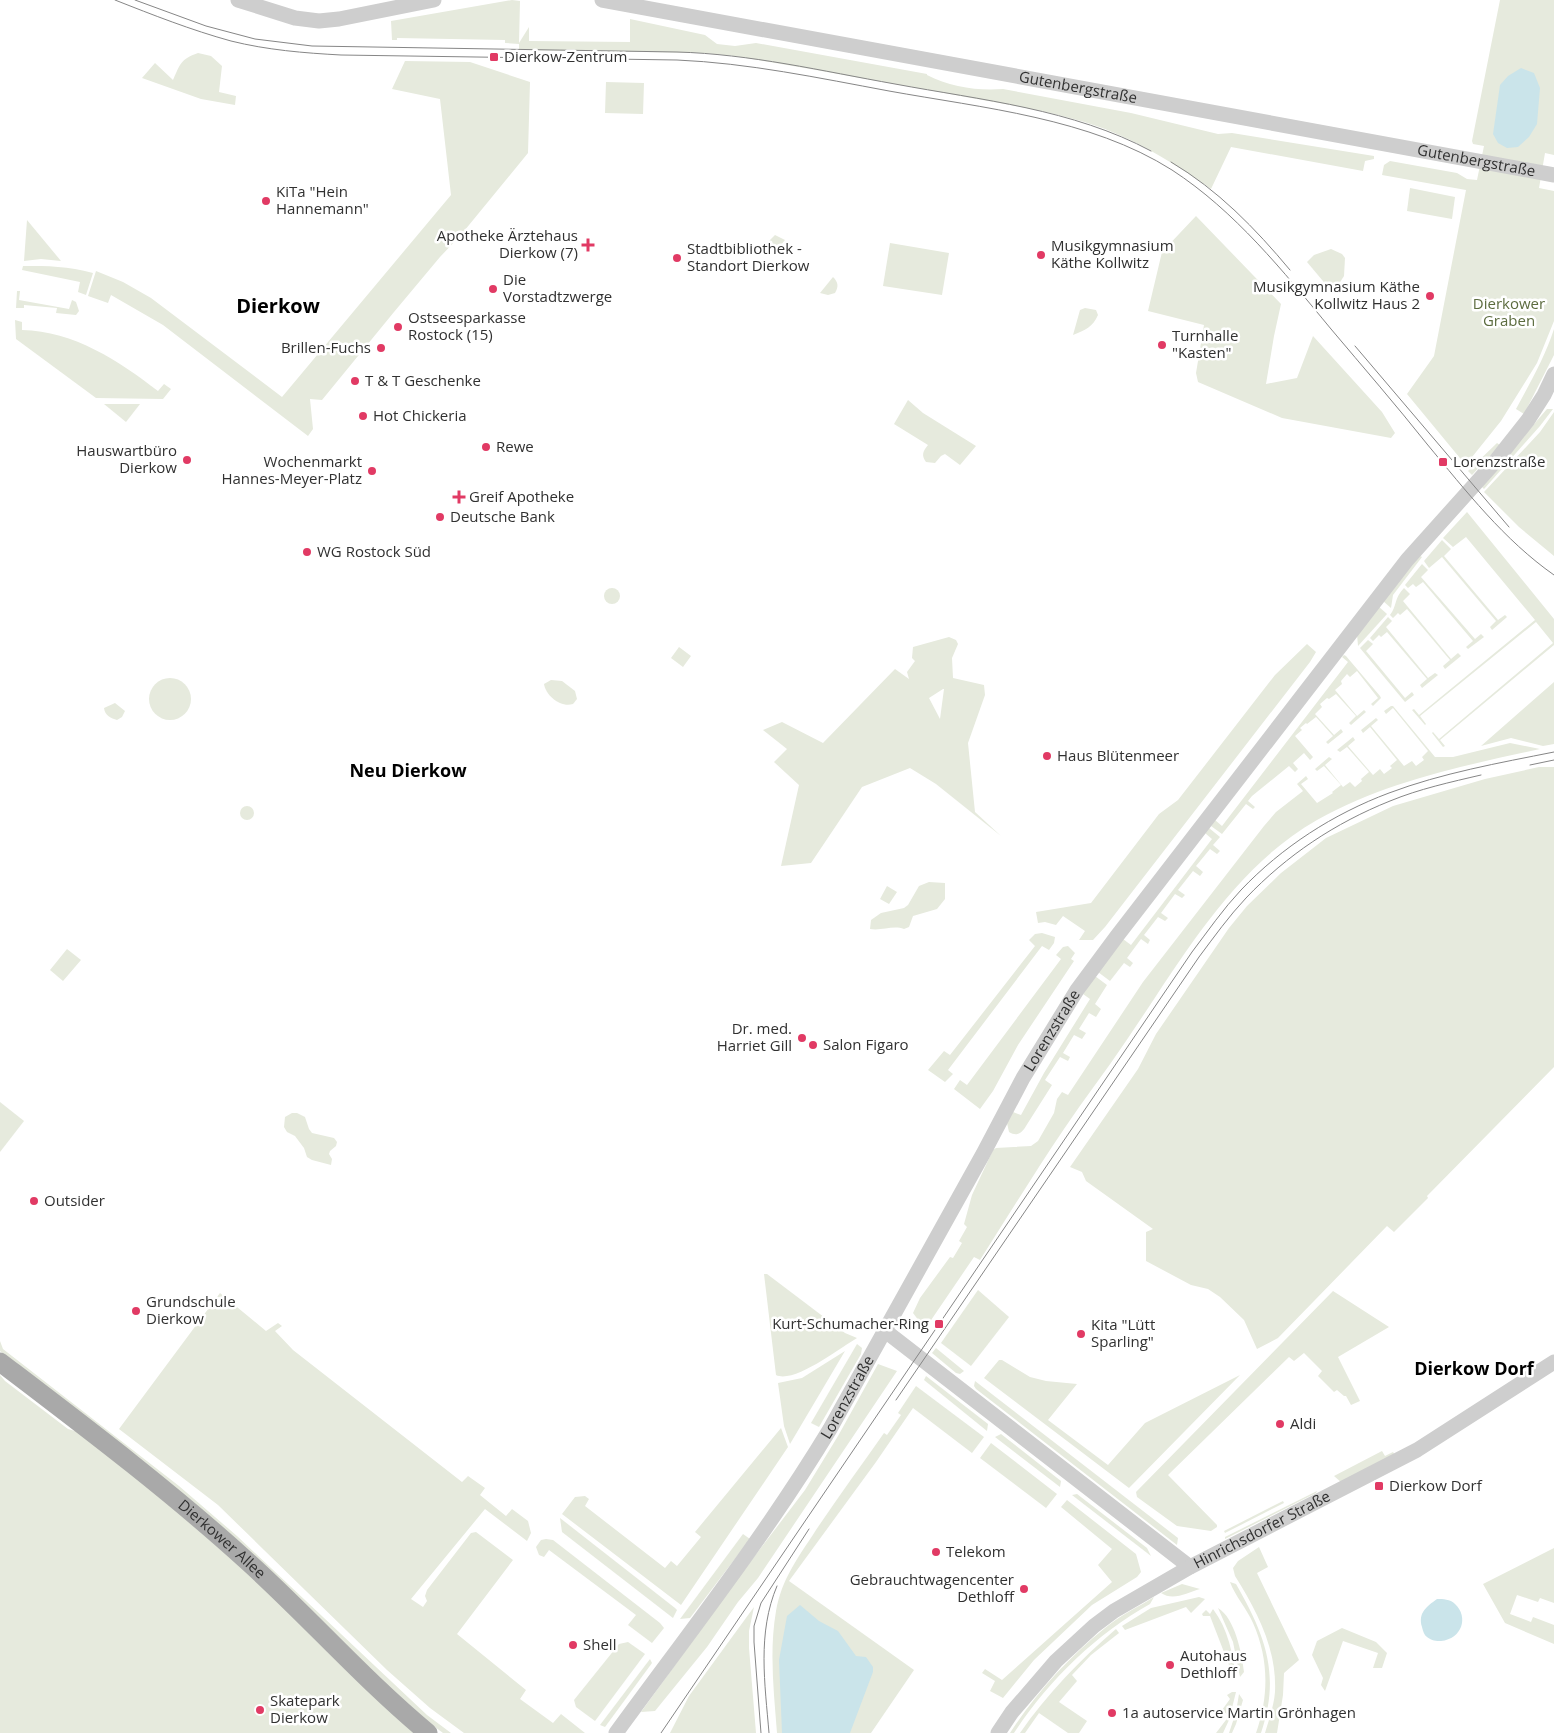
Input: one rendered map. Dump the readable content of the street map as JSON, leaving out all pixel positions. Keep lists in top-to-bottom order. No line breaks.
{"streets":{"main road":["Dierkower Allee"],"street":["Gutenbergstraße","Lorenzstraße","Hinrichsdorfer Straße"]},"districts":["Dierkow","Neu Dierkow","Dierkow Dorf"],"parks":["Dierkower Graben"],"places":{"transit":["Dierkow-Zentrum","Lorenzstraße","Kurt-Schumacher-Ring","Dierkow Dorf"],"other":["KiTa \"Hein Hannemann\"","Musikgymnasium Käthe Kollwitz","Stadtbibliothek - Standort Dierkow","Die Vorstadtzwerge","Musikgymnasium Käthe Kollwitz Haus 2","Ostseesparkasse Rostock (15)","Turnhalle \"Kasten\"","Brillen-Fuchs","T & T Geschenke","Hot Chickeria","Rewe","Hauswartbüro Dierkow","Wochenmarkt Hannes-Meyer-Platz","Deutsche Bank","WG Rostock Süd","Haus Blütenmeer","Dr. med. Harriet Gill","Salon Figaro","Outsider","Grundschule Dierkow","Kita \"Lütt Sparling\"","Aldi","Telekom","Gebrauchtwagencenter Dethloff","Shell","Autohaus Dethloff","Skatepark Dierkow","1a autoservice Martin Grönhagen"],"health":["Apotheke Ärztehaus Dierkow (7)","Greif Apotheke"]}}
